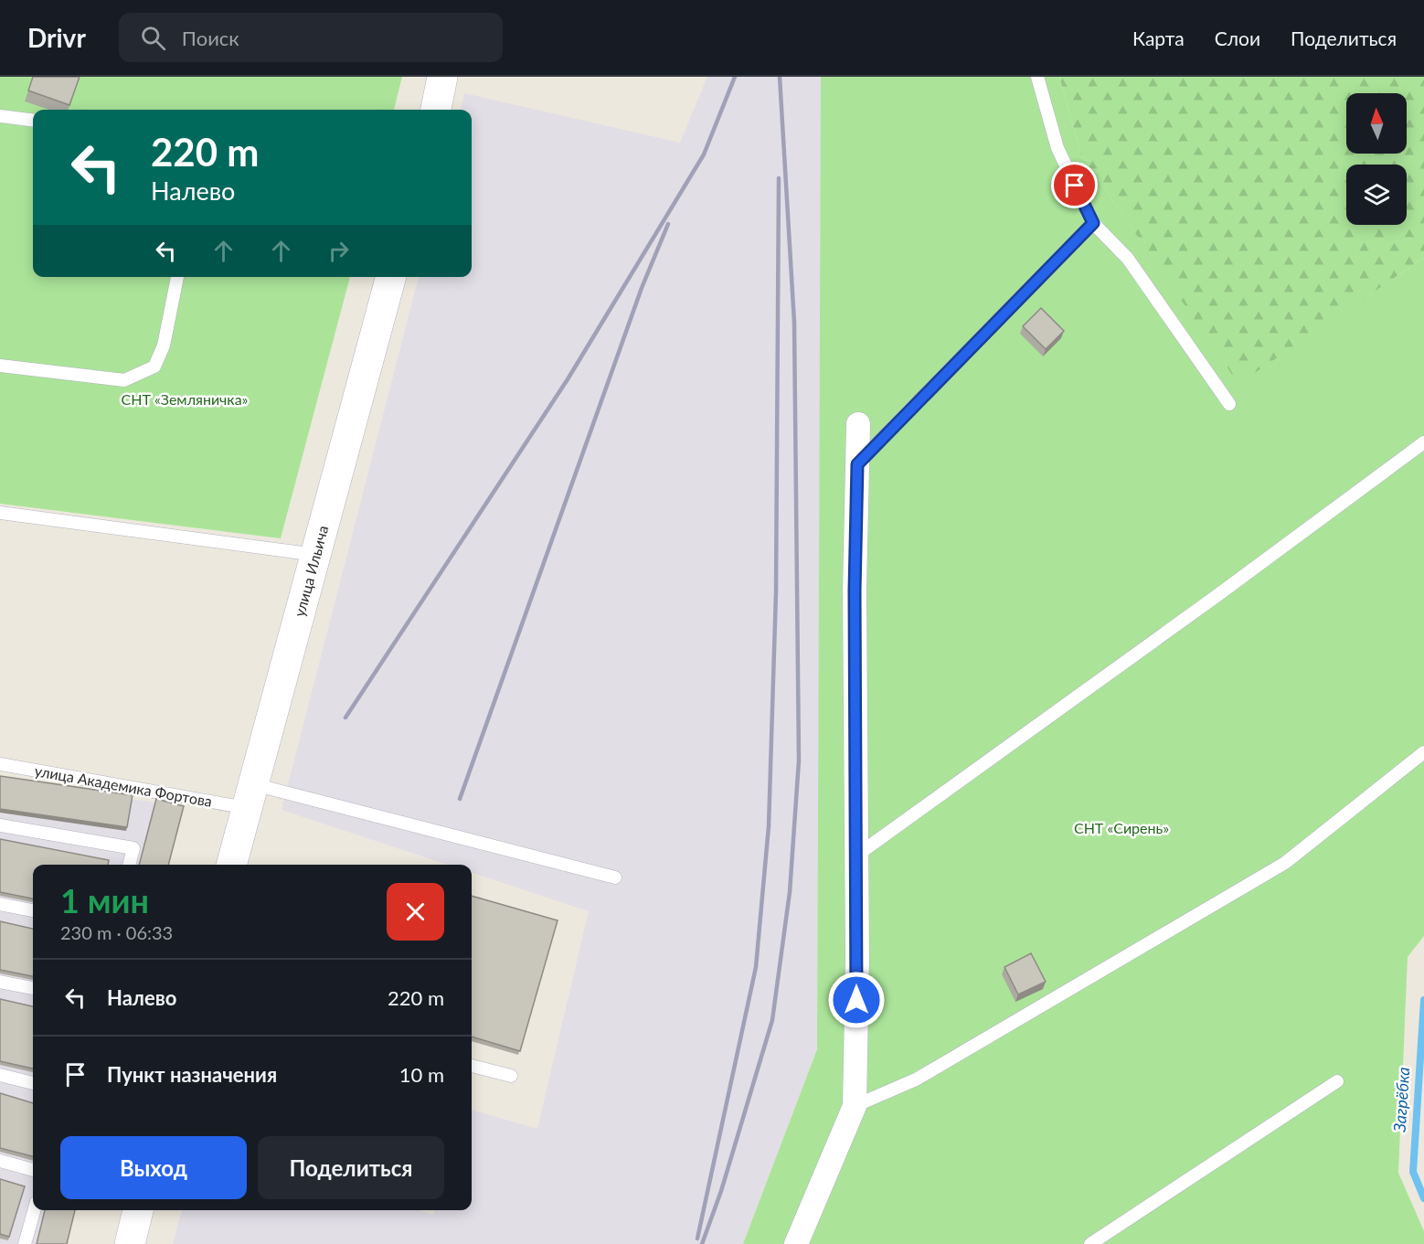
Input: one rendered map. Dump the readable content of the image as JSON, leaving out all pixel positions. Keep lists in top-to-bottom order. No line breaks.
{"streets":{"main road":["улица Ильича"],"lane":["улица Академика Фортова"]},"crossings":[["улица Ильича","улица Академика Фортова"]],"water":["Загрёбка"],"parks":["СНТ «Земляничка»","СНТ «Сирень»"],"north":"top","page":{"header":"Drivr","search":"Поиск","nav":["Карта","Слои","Поделиться"],"turn":["220 m","Налево"],"heading":["1 мин","230 m · 06:33"],"list":[{"name":"Налево","value":"220 m"},{"name":"Пункт назначения","value":"10 m"}],"buttons":["Выход","Поделиться"]}}
